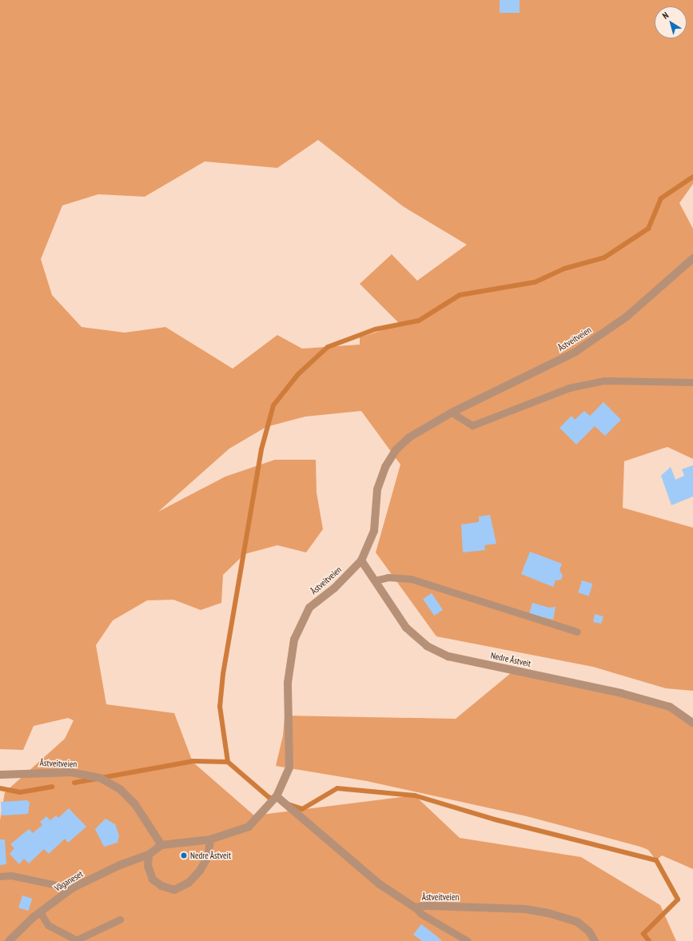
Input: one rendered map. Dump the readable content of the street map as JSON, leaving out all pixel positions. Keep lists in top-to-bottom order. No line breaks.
{"streets":{"street":["Åstveitveien","Nedre Åstveit","Våganeset"]},"crossings":[["Åstveitveien","Nedre Åstveit"]],"places":["Nedre Åstveit"],"north":"top left"}
